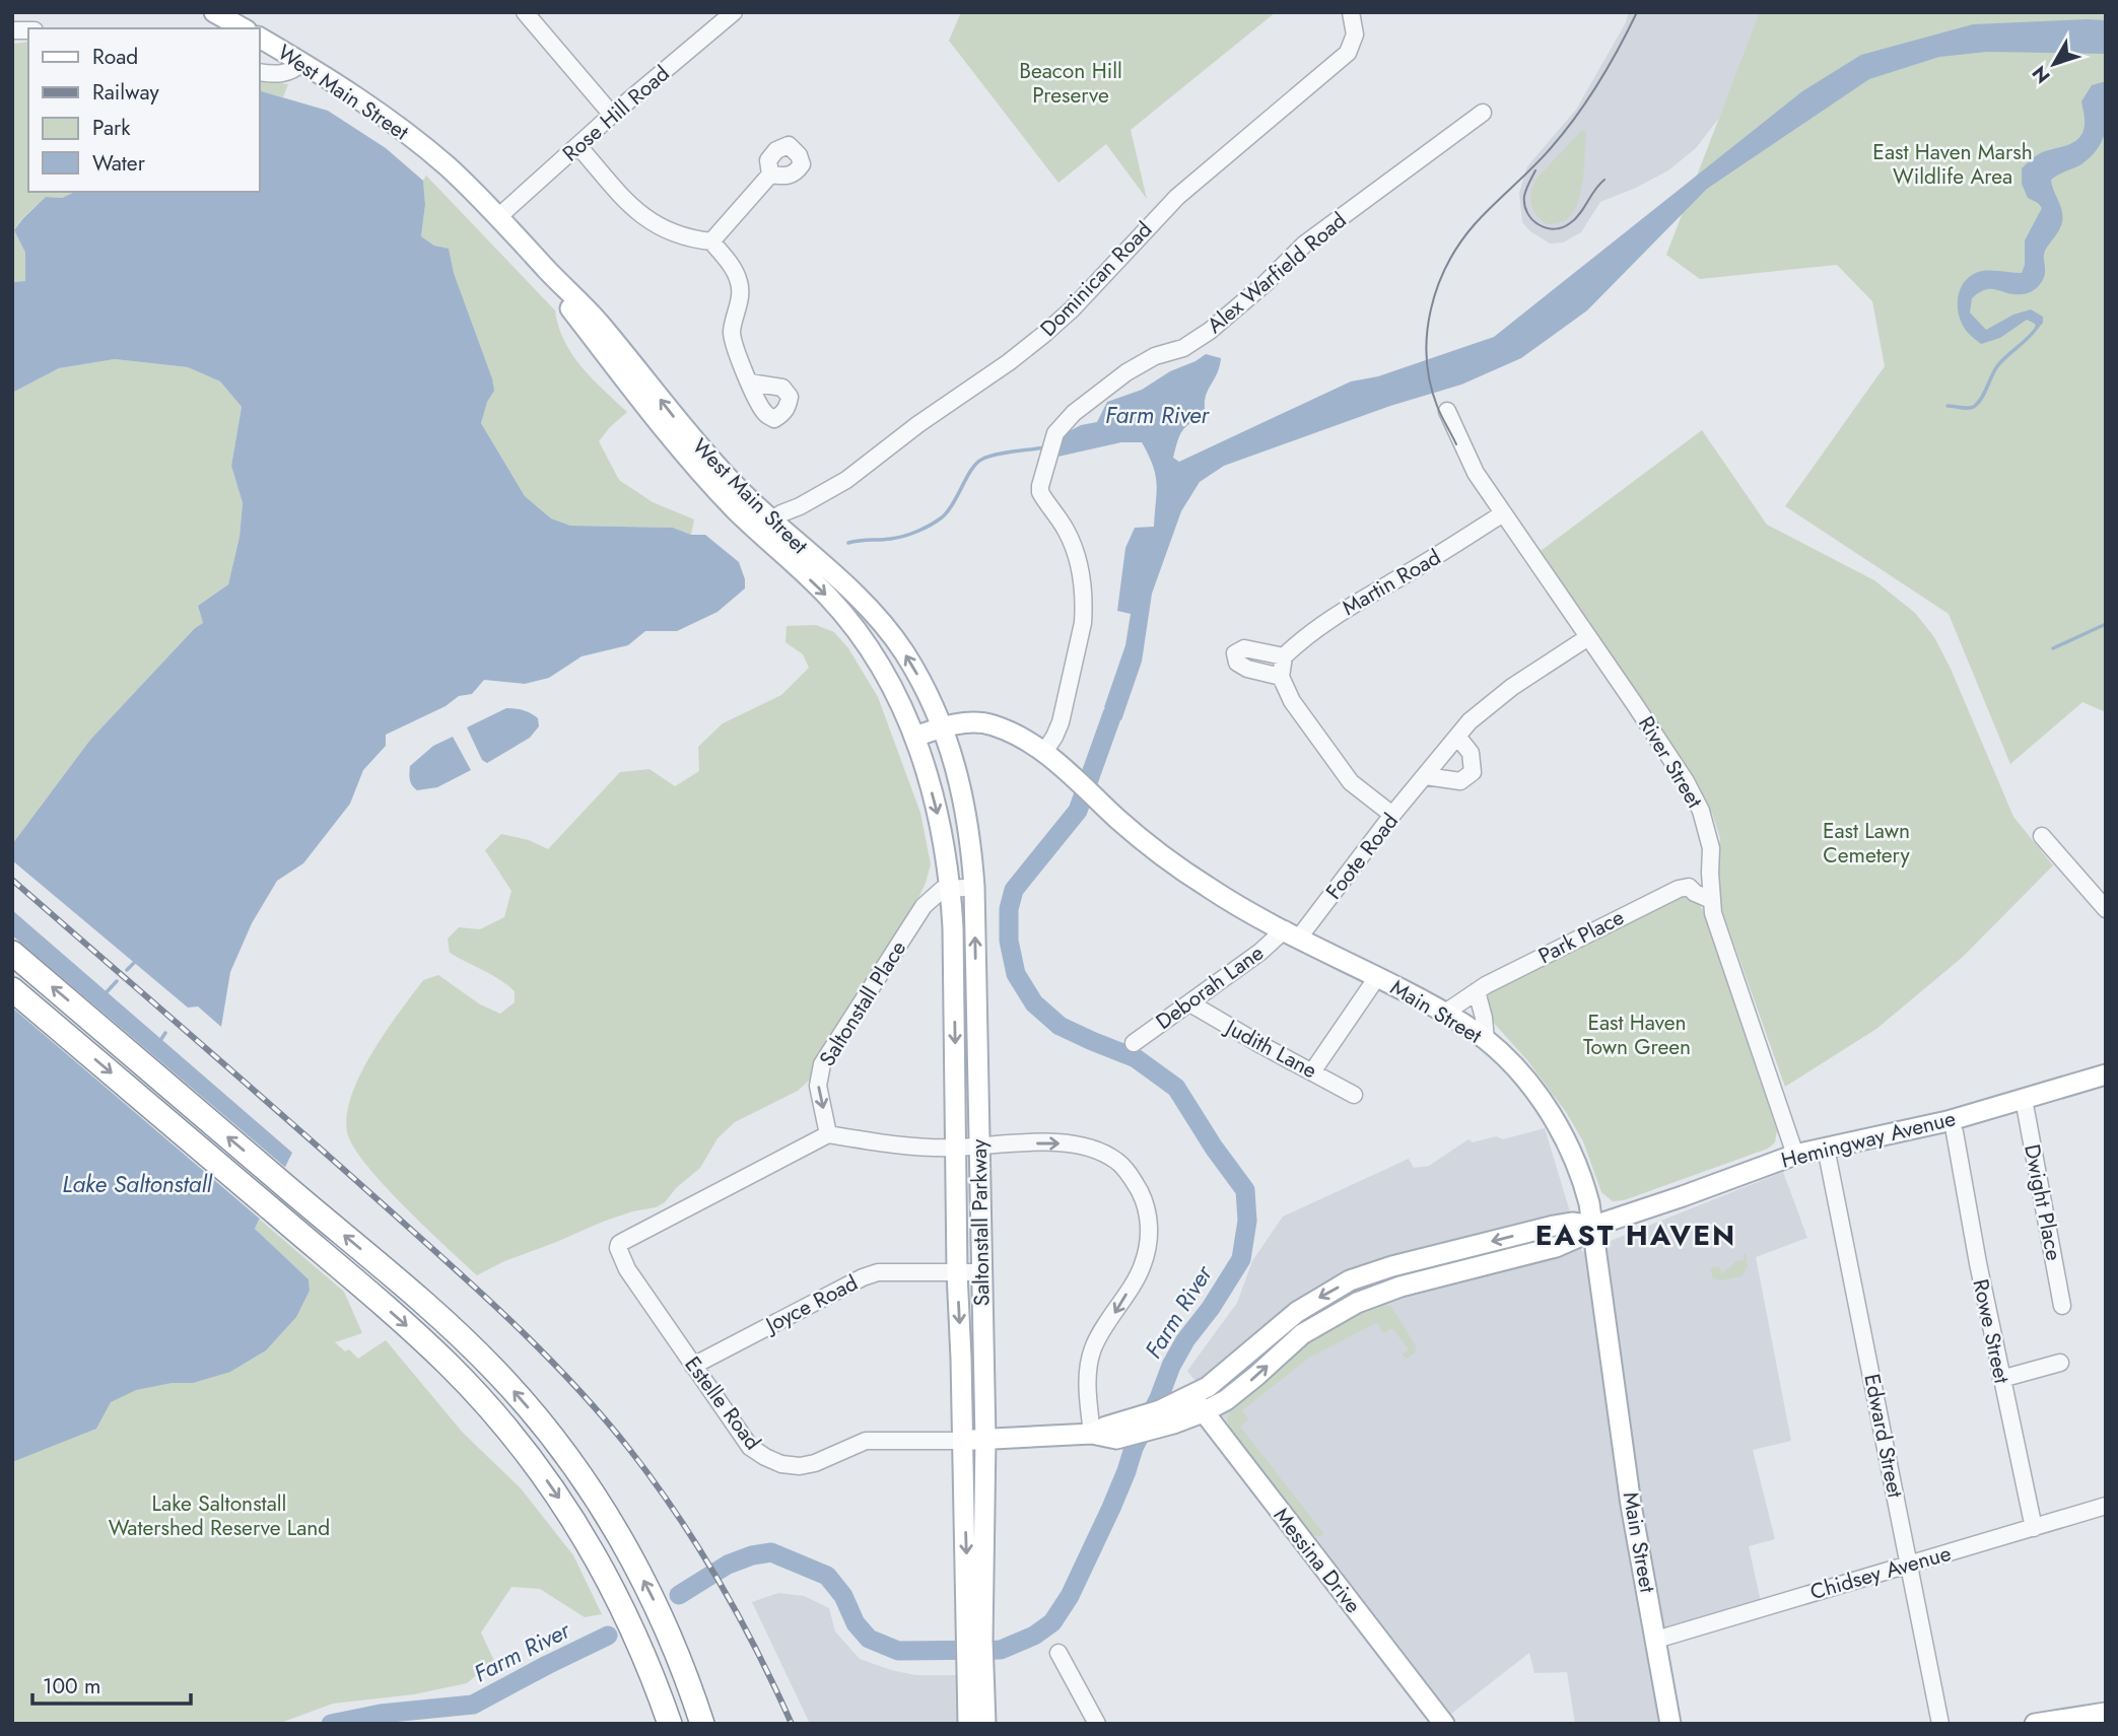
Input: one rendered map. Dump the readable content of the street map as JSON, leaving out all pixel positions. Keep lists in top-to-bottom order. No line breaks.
{"streets":{"main road":["West Main Street","Main Street","Hemingway Avenue","Saltonstall Parkway","Messina Drive"],"street":["Rose Hill Road","Alex Warfield Road","Dominican Road","Martin Road","River Street","Foote Road","Park Place","Deborah Lane","Saltonstall Place","Judith Lane","Dwight Place","Joyce Road","Rowe Street","Estelle Road","Edward Street","Chidsey Avenue"]},"crossings":[["West Main Street","Rose Hill Road"],["West Main Street","Dominican Road"],["West Main Street","Main Street"],["West Main Street","Saltonstall Parkway"],["Alex Warfield Road","Main Street"],["Martin Road","River Street"],["River Street","Foote Road"],["River Street","Park Place"],["River Street","Hemingway Avenue"],["Foote Road","Deborah Lane"],["Foote Road","Main Street"],["Park Place","Main Street"],["Deborah Lane","Main Street"],["Deborah Lane","Judith Lane"],["Saltonstall Place","Saltonstall Parkway"],["Saltonstall Place","Estelle Road"],["Main Street","Hemingway Avenue"],["Main Street","Saltonstall Parkway"],["Main Street","Chidsey Avenue"],["Hemingway Avenue","Dwight Place"],["Hemingway Avenue","Saltonstall Parkway"],["Hemingway Avenue","Estelle Road"],["Hemingway Avenue","Edward Street"],["Hemingway Avenue","Messina Drive"],["Saltonstall Parkway","Joyce Road"],["Saltonstall Parkway","Estelle Road"],["Joyce Road","Estelle Road"],["Rowe Street","Chidsey Avenue"],["Edward Street","Chidsey Avenue"]],"one_way":["Saltonstall Place"],"districts":["EAST HAVEN"],"water":["Farm River","Lake Saltonstall"],"parks":["Beacon Hill Preserve","East Haven Marsh Wildlife Area","East Lawn Cemetery","East Haven Town Green","Lake Saltonstall Watershed Reserve Land"],"legend":["Road","Railway","Park","Water"],"scale_bar":"100 m","north":"bottom left"}
